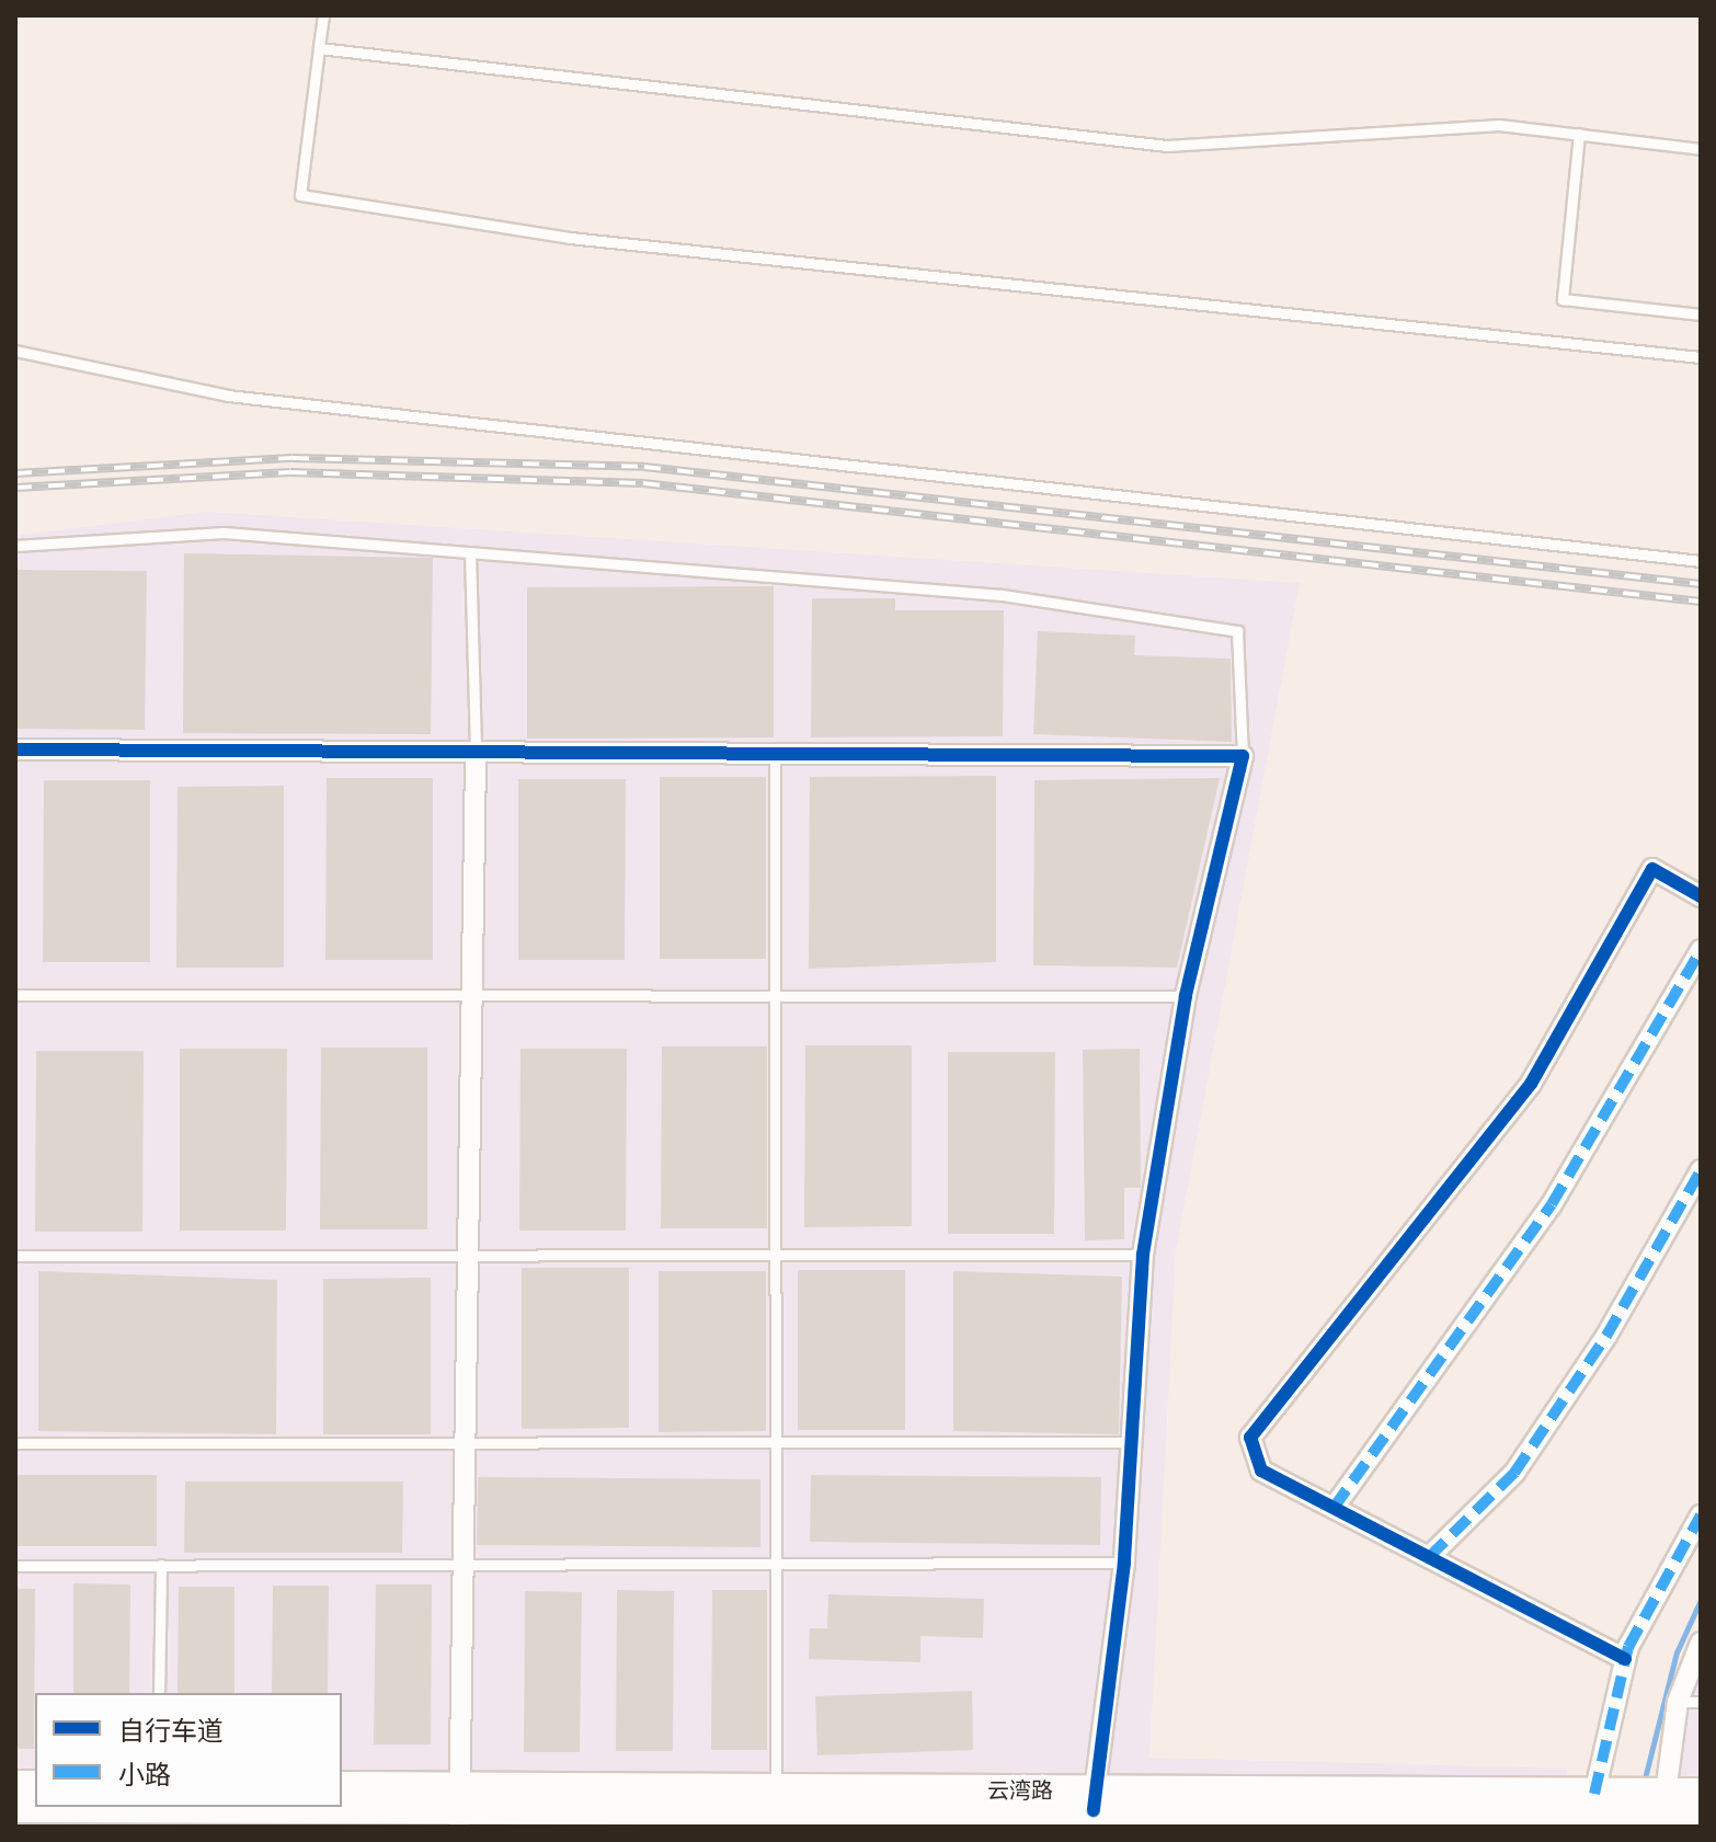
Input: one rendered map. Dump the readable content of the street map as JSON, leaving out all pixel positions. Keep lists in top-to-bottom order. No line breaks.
{"streets":{"main road":["云湾路"]},"legend":["自行车道","小路"]}
